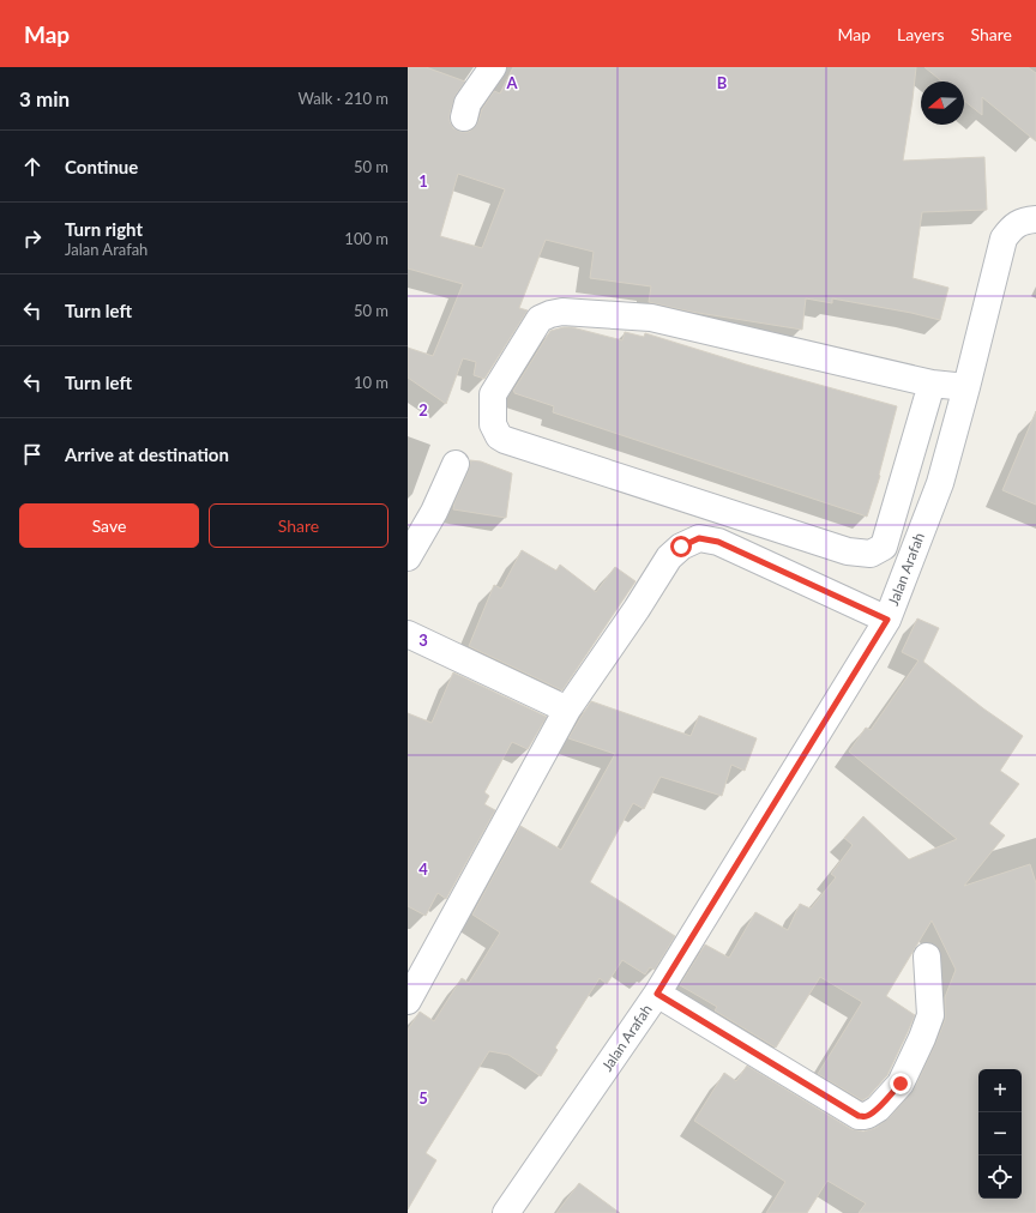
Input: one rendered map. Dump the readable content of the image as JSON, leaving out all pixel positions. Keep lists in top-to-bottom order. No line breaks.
{"streets":{"street":["Jalan Arafah"]},"north":"left","page":{"header":"Map","nav":["Map","Layers","Share"],"heading":["3 min","Walk · 210 m"],"list":[["Continue","50 m"],["Turn right","Jalan Arafah","100 m"],["Turn left","50 m"],["Turn left","10 m"],"Arrive at destination"],"buttons":["Save","Share"],"map_buttons":["+","−"]},"grid":{"columns":["A","B"],"rows":["1","2","3","4","5"]}}
